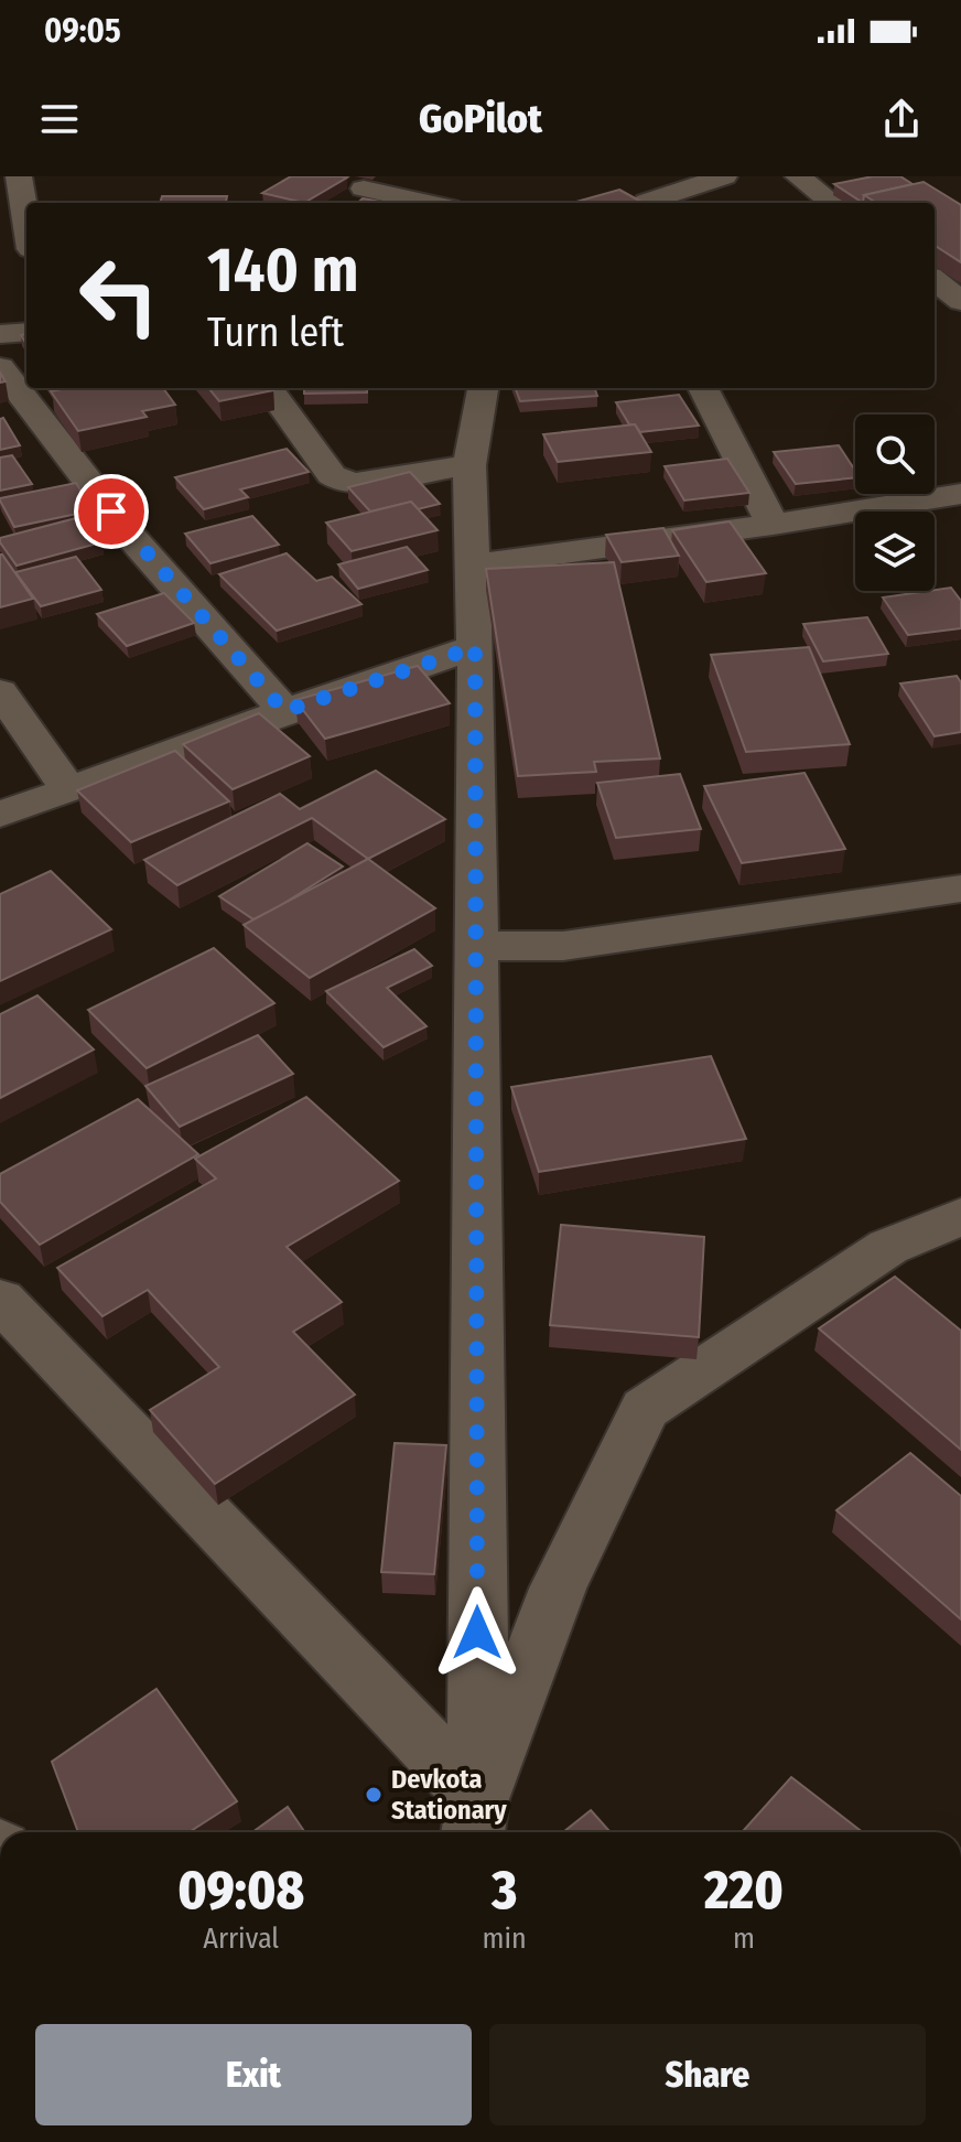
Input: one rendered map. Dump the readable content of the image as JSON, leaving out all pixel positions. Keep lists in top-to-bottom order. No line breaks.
{"places":["Devkota Stationary"],"page":{"status":"09:05","header":"GoPilot","turn":["140 m","Turn left"],"eta":["09:08","Arrival","3","min","220","m"],"buttons":["Exit","Share"]}}
